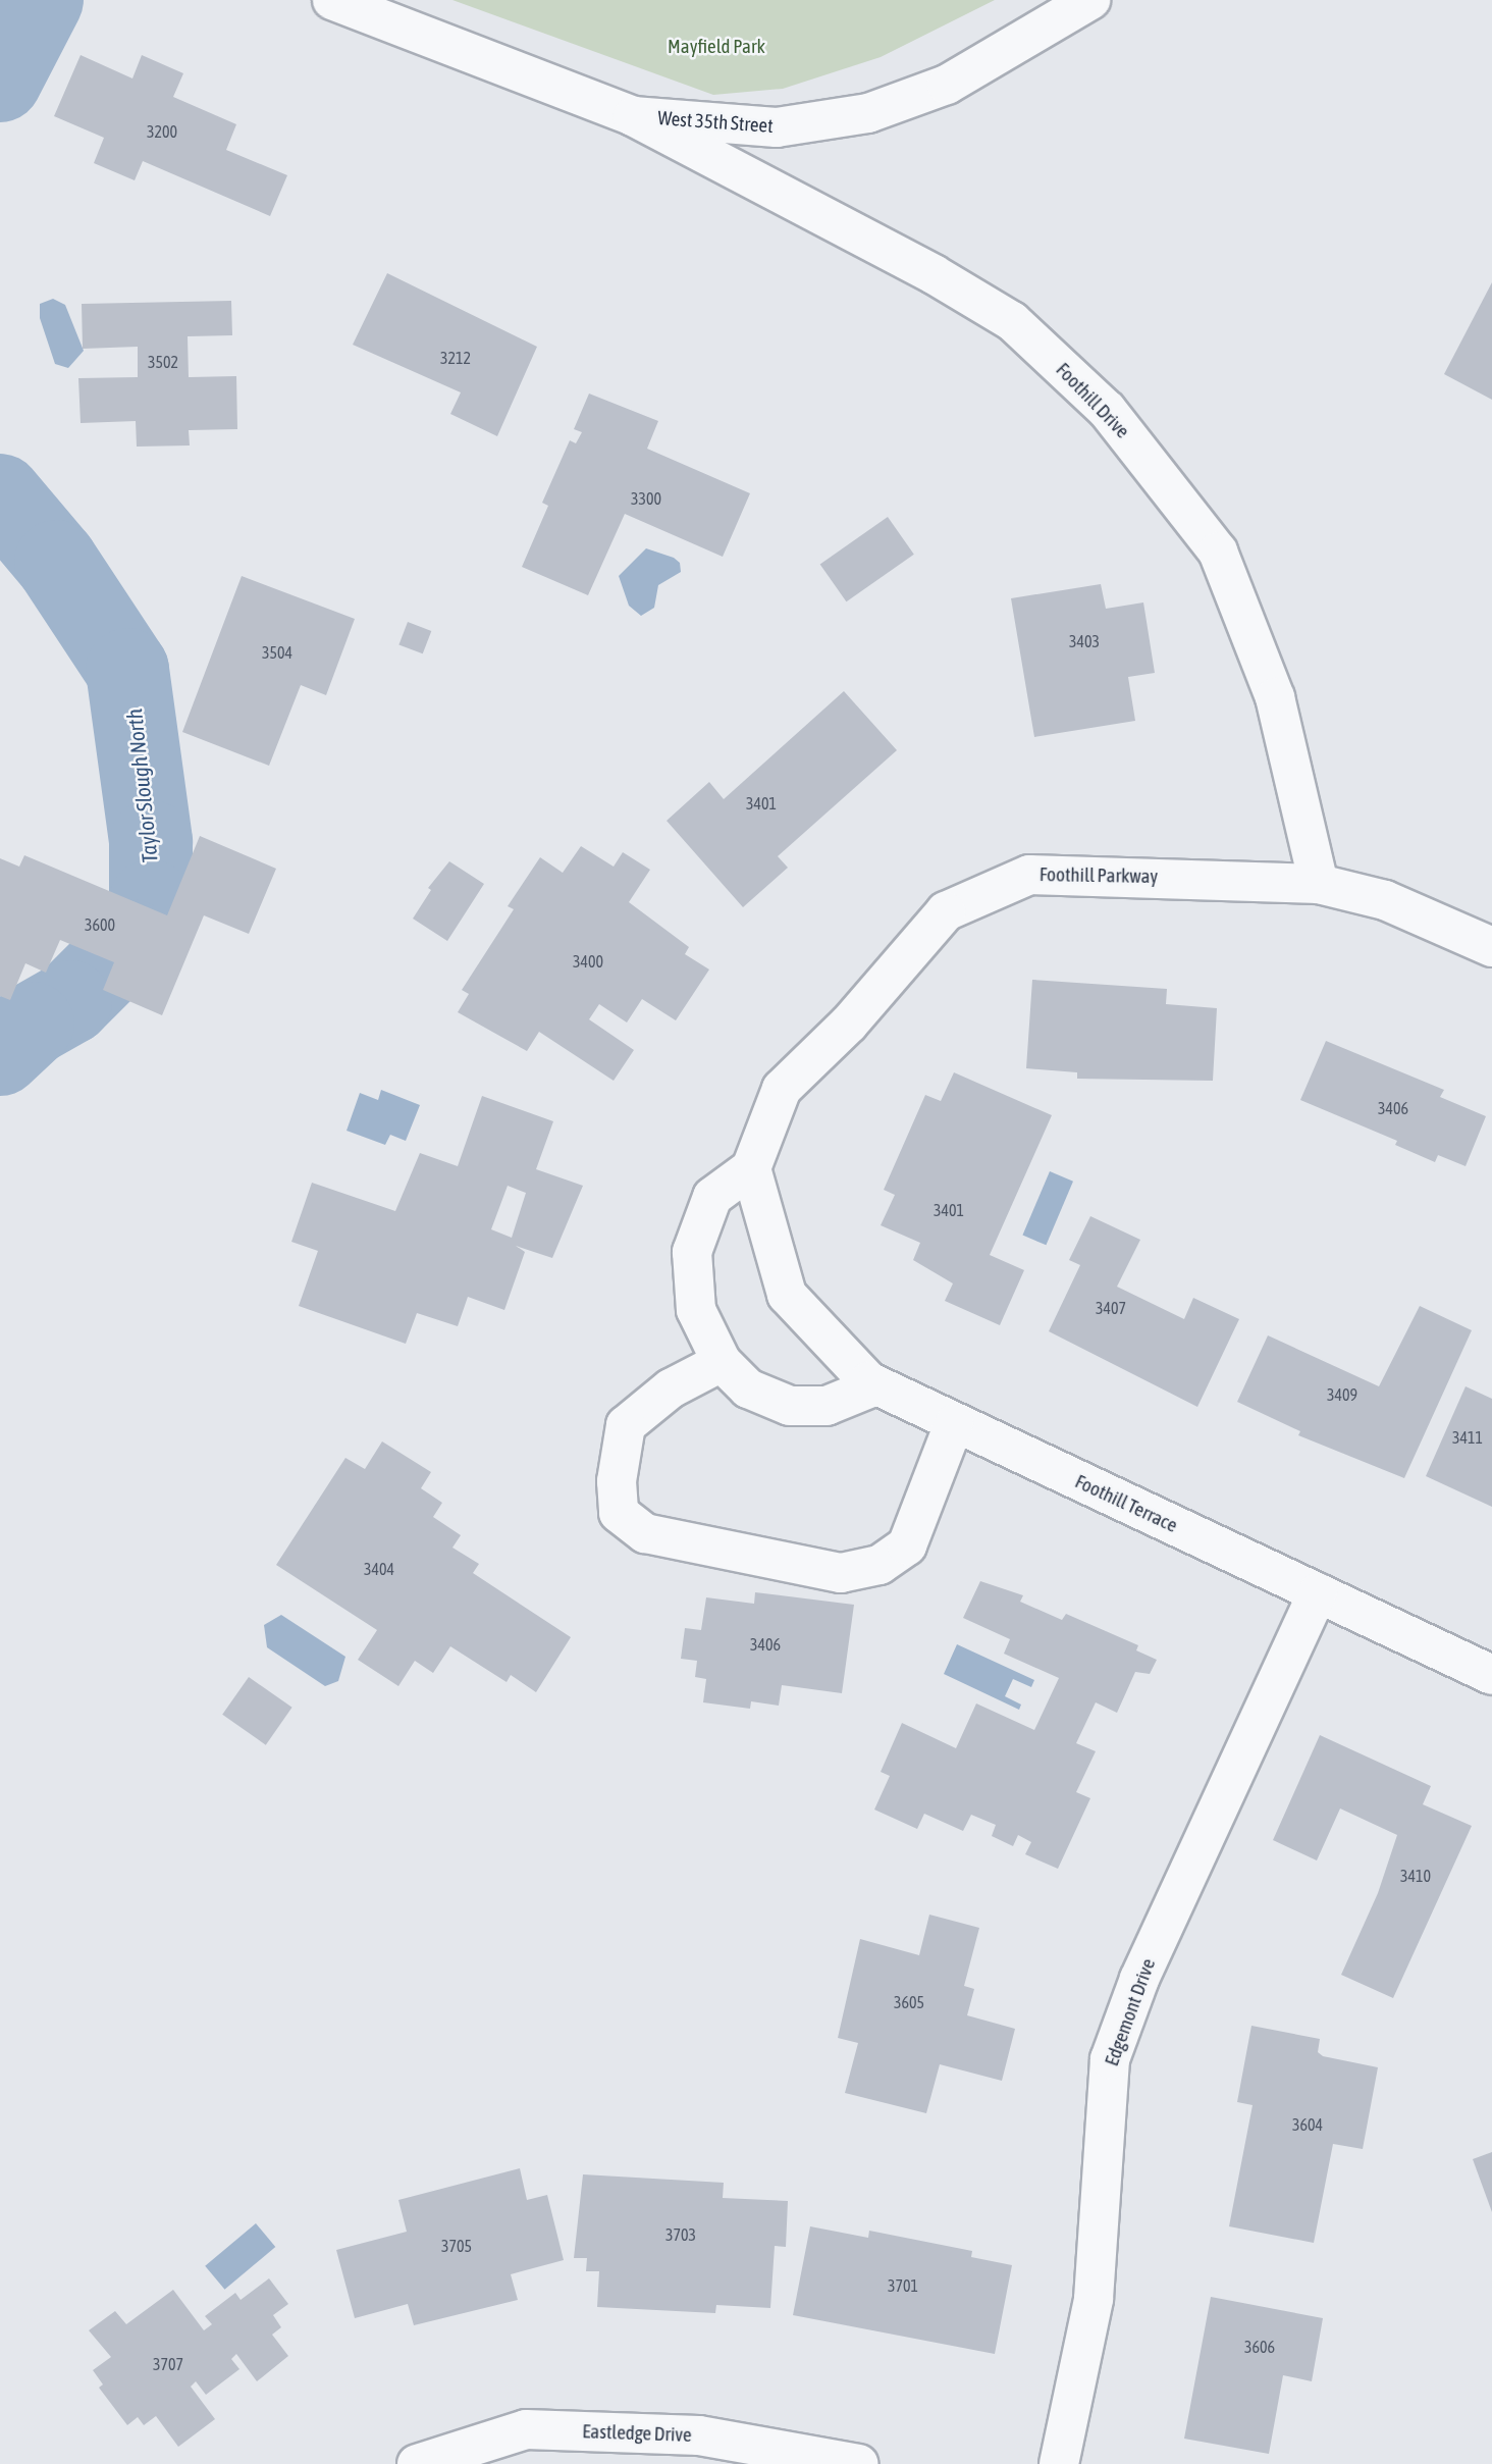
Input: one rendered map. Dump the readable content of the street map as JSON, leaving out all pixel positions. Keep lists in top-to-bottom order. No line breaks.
{"streets":{"street":["West 35th Street","Foothill Drive","Foothill Parkway","Foothill Terrace","Edgemont Drive","Eastledge Drive"]},"crossings":[["West 35th Street","Foothill Drive"],["Foothill Drive","Foothill Parkway"],["Foothill Parkway","Foothill Terrace"],["Foothill Terrace","Edgemont Drive"]],"water":["Taylor Slough North"],"parks":["Mayfield Park"],"house_numbers":["3200","3212","3502","3300","3403","3504","3401","3600","3400","3406","3401","3407","3409","3411","3404","3406","3410","3605","3604","3703","3705","3701","3606","3707"]}
